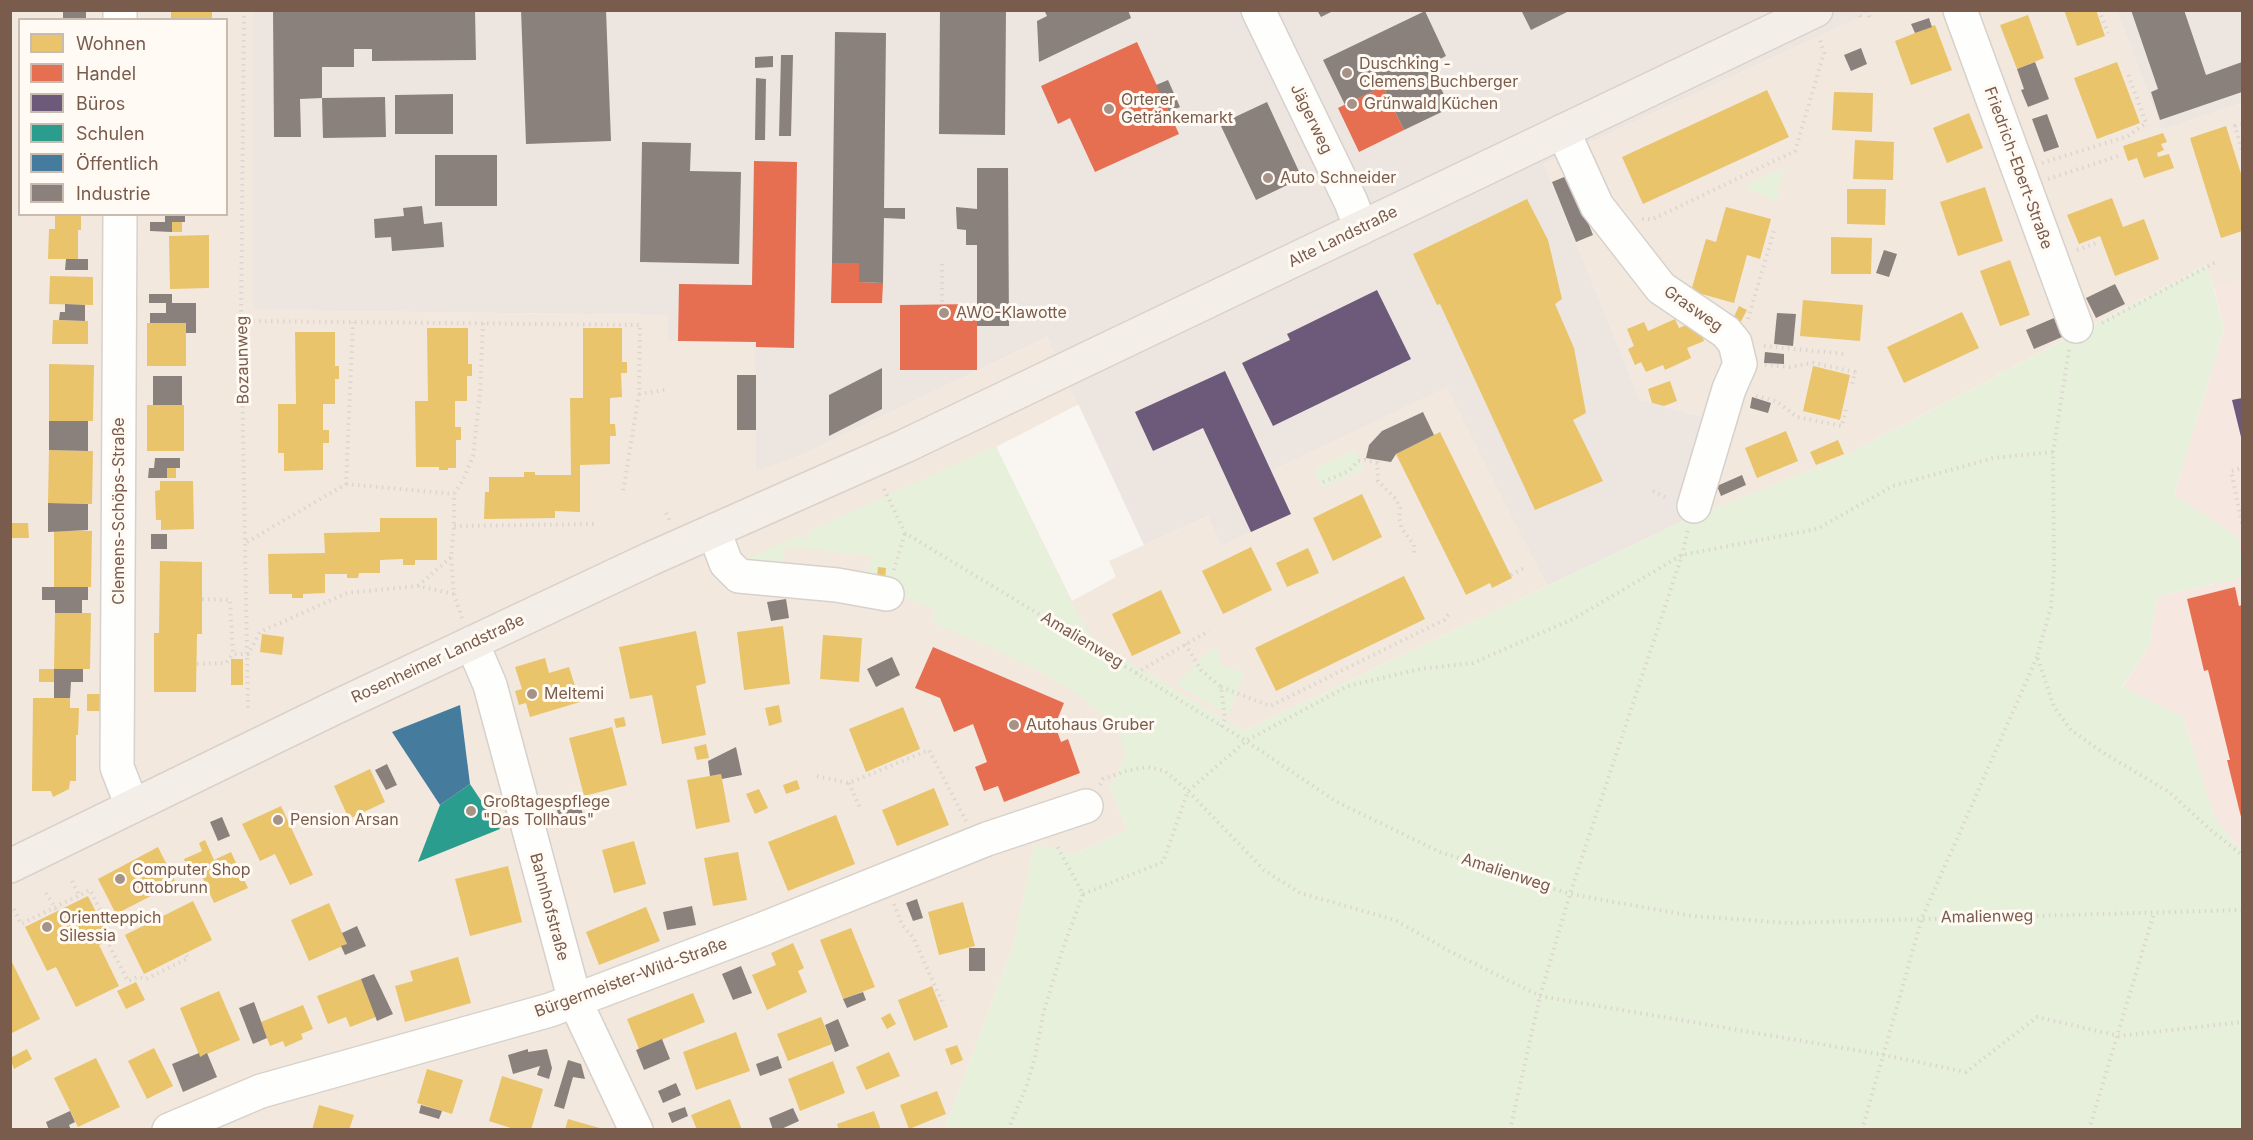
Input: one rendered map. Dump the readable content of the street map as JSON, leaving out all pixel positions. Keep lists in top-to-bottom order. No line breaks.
{"streets":{"main road":["Alte Landstraße","Rosenheimer Landstraße"],"street":["Jägerweg","Friedrich-Ebert-Straße","Grasweg","Clemens-Schöps-Straße","Bahnhofstraße","Bürgermeister-Wild-Straße"],"path":["Bozaunweg","Amalienweg"]},"crossings":[["Jägerweg","Alte Landstraße"],["Alte Landstraße","Grasweg"],["Alte Landstraße","Rosenheimer Landstraße"],["Clemens-Schöps-Straße","Rosenheimer Landstraße"],["Rosenheimer Landstraße","Bahnhofstraße"],["Bahnhofstraße","Bürgermeister-Wild-Straße"]],"places":["Duschking - Clemens Buchberger","Grünwald Küchen","Orterer Getränkemarkt","Auto Schneider","AWO-Klawotte","Meltemi","Autohaus Gruber","Großtagespflege \"Das Tollhaus\"","Pension Arsan","Computer Shop Ottobrunn","Orientteppich Silessia"],"legend":["Wohnen","Handel","Büros","Schulen","Öffentlich","Industrie"]}
